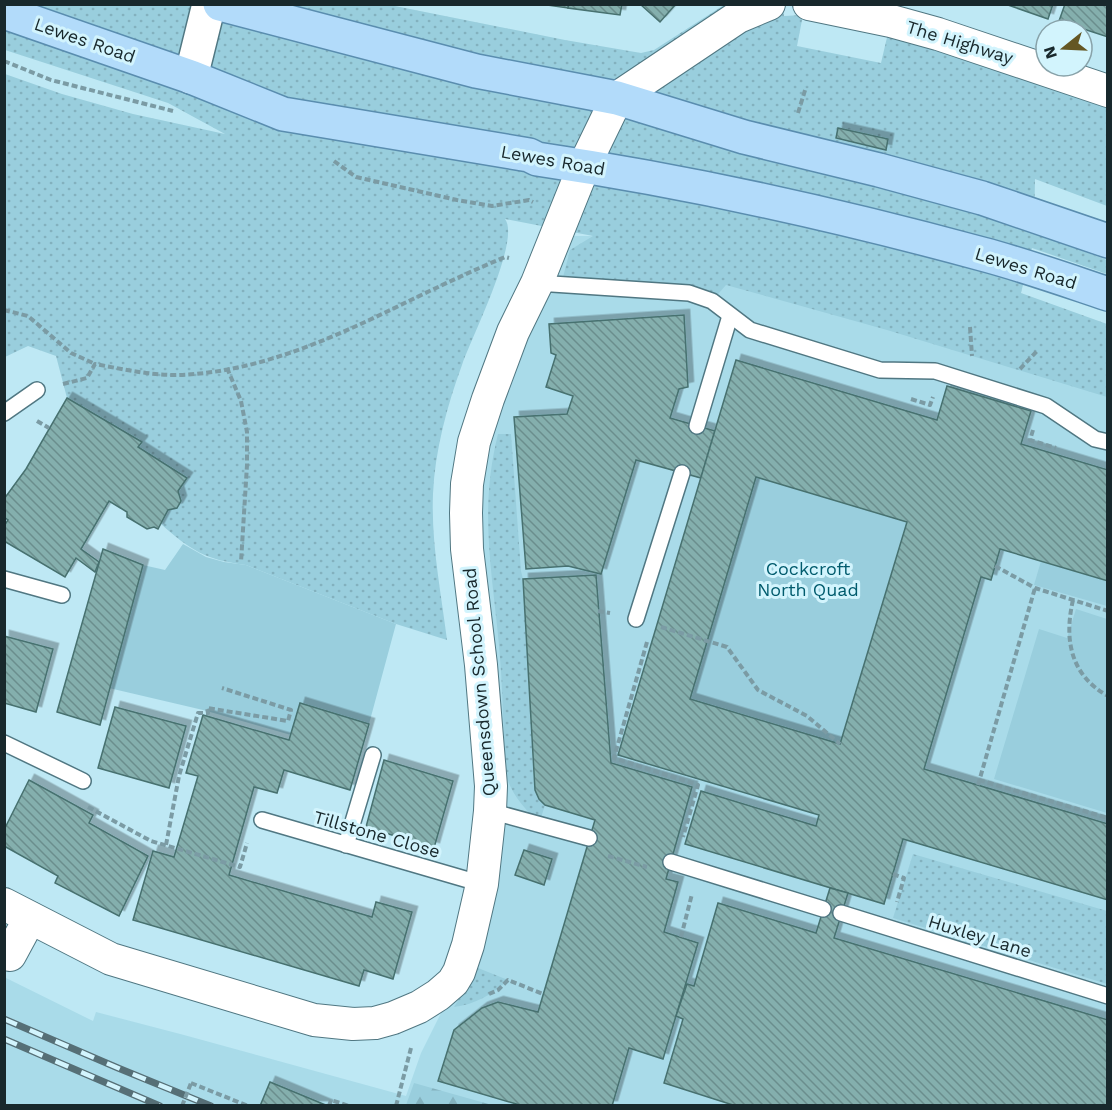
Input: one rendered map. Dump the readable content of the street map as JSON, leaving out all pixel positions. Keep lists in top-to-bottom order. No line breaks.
{"streets":{"main road":["Lewes Road"],"street":["The Highway","Queensdown School Road"],"lane":["Tillstone Close","Huxley Lane"]},"crossings":[["Lewes Road","Queensdown School Road"],["Queensdown School Road","Tillstone Close"]],"parks":["Cockcroft North Quad"],"north":"left"}
